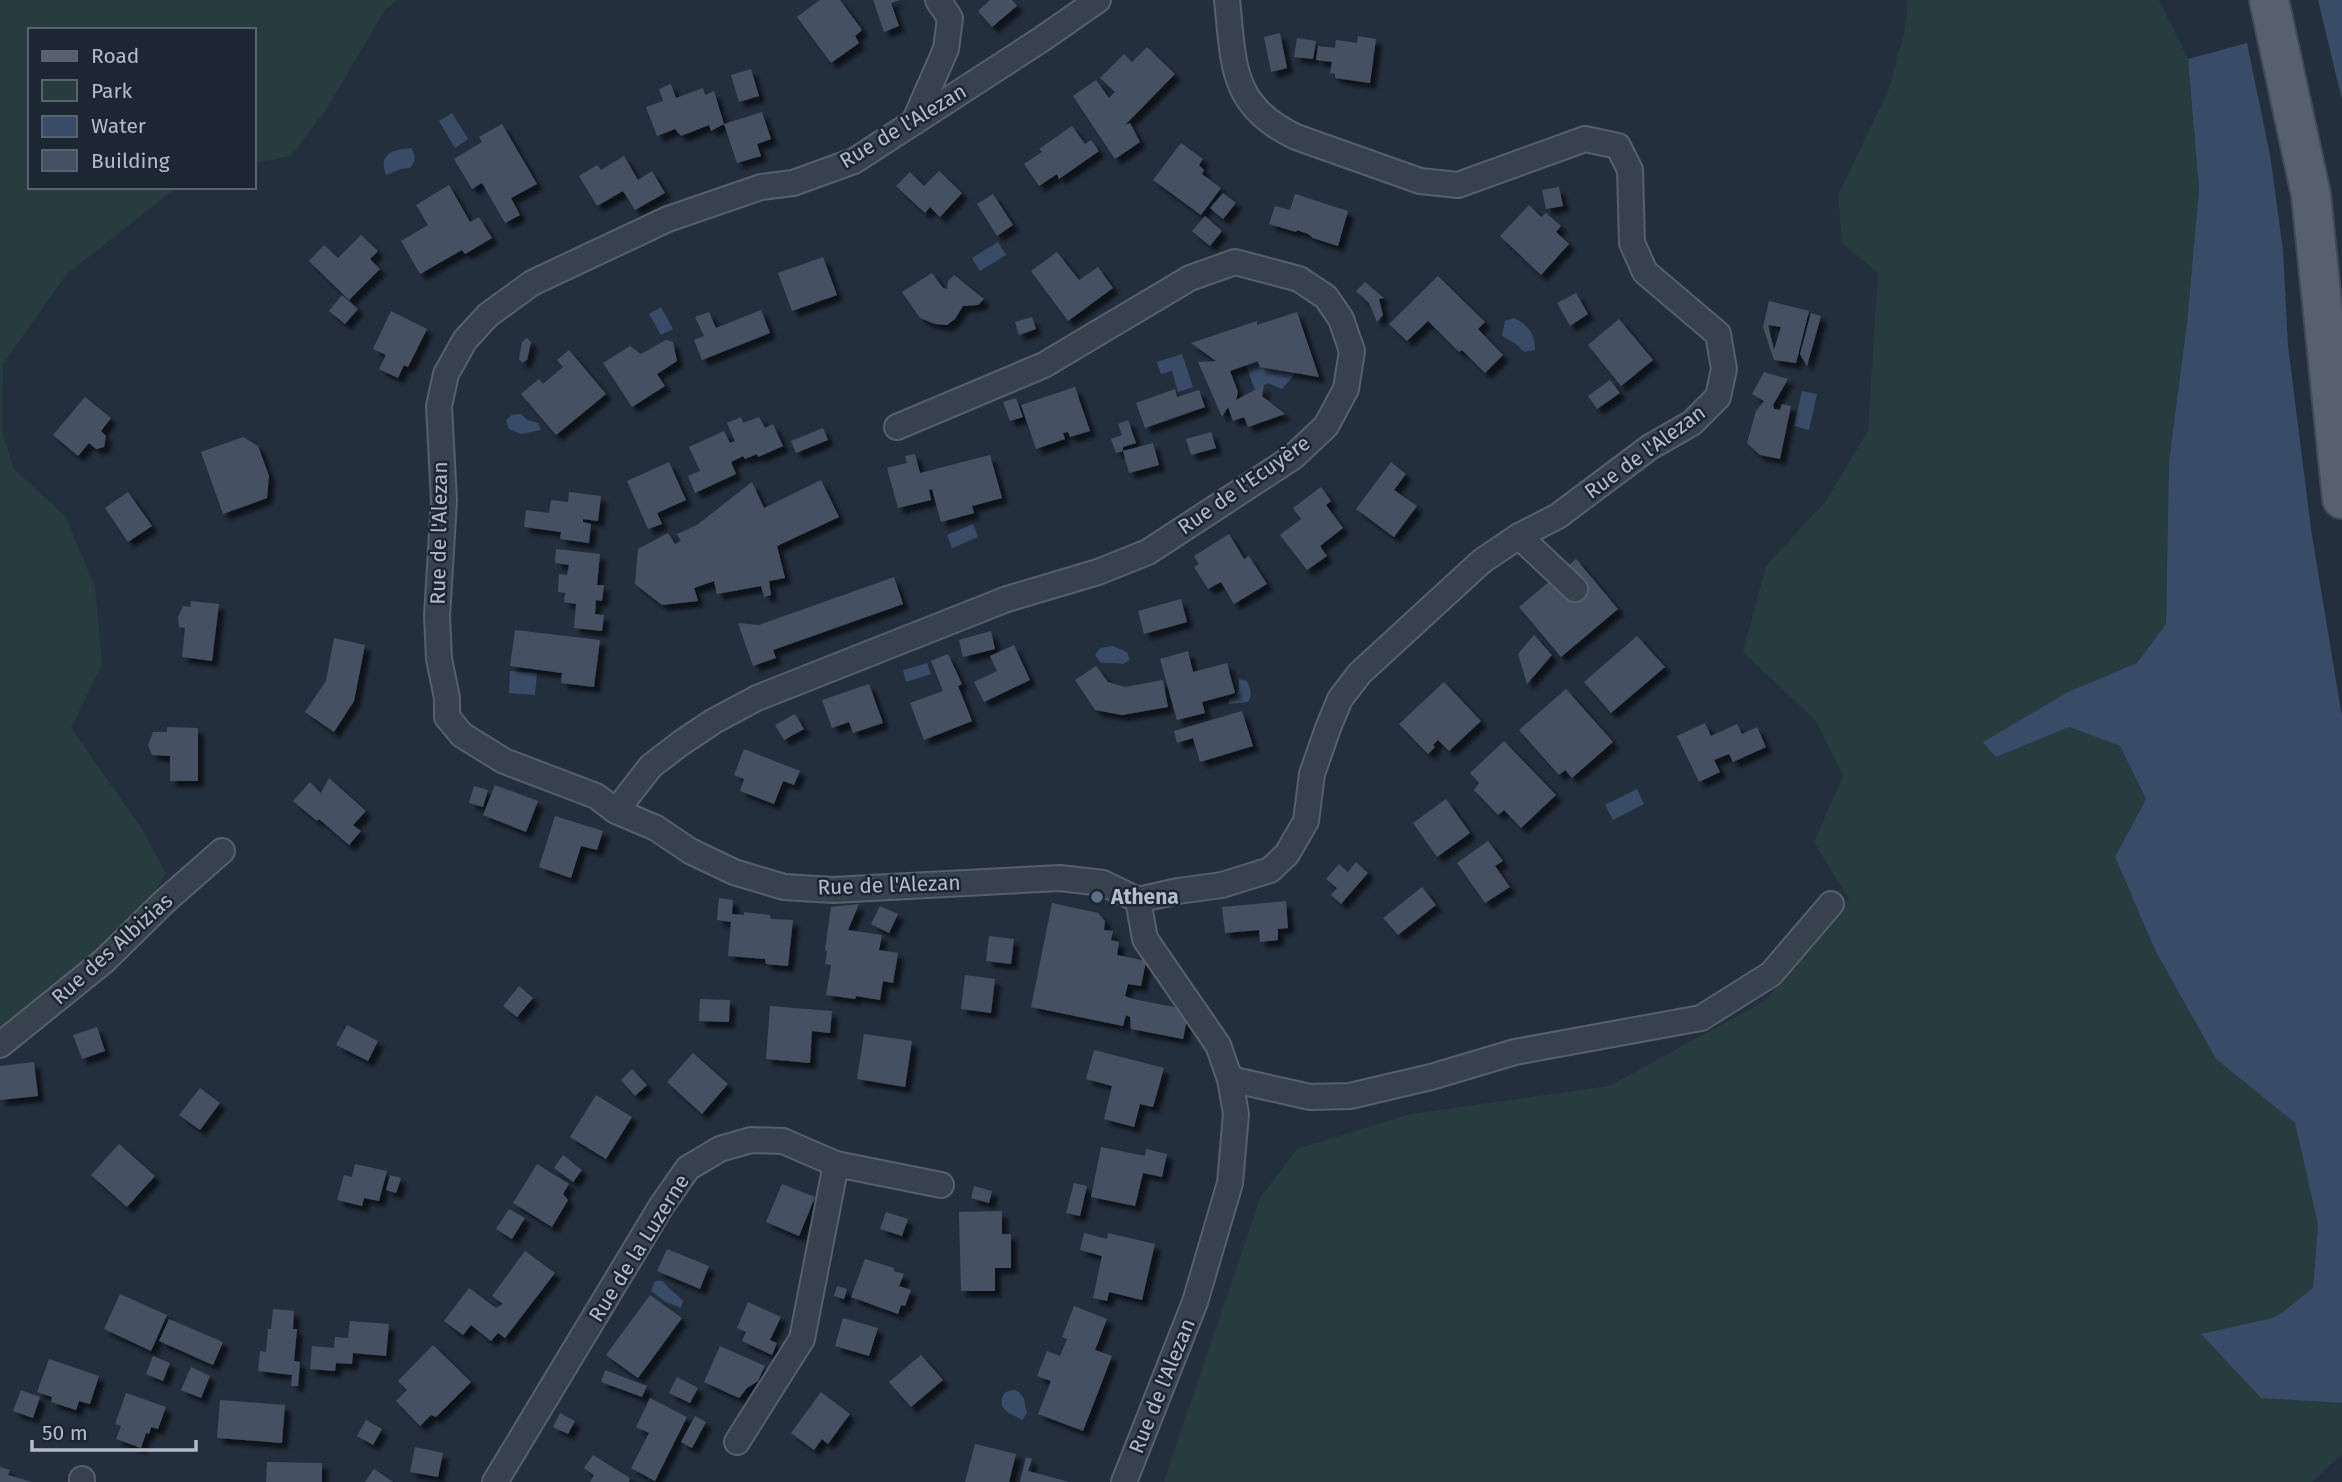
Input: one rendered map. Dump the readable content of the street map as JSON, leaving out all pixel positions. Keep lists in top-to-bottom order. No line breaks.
{"streets":{"street":["Rue de l'Alezan","Rue de l'Ecuyère","Rue des Albizias","Rue de la Luzerne"]},"crossings":[["Rue de l'Alezan","Rue de l'Ecuyère"]],"places":["Athena"],"legend":["Road","Park","Water","Building"],"scale_bar":"50 m"}
